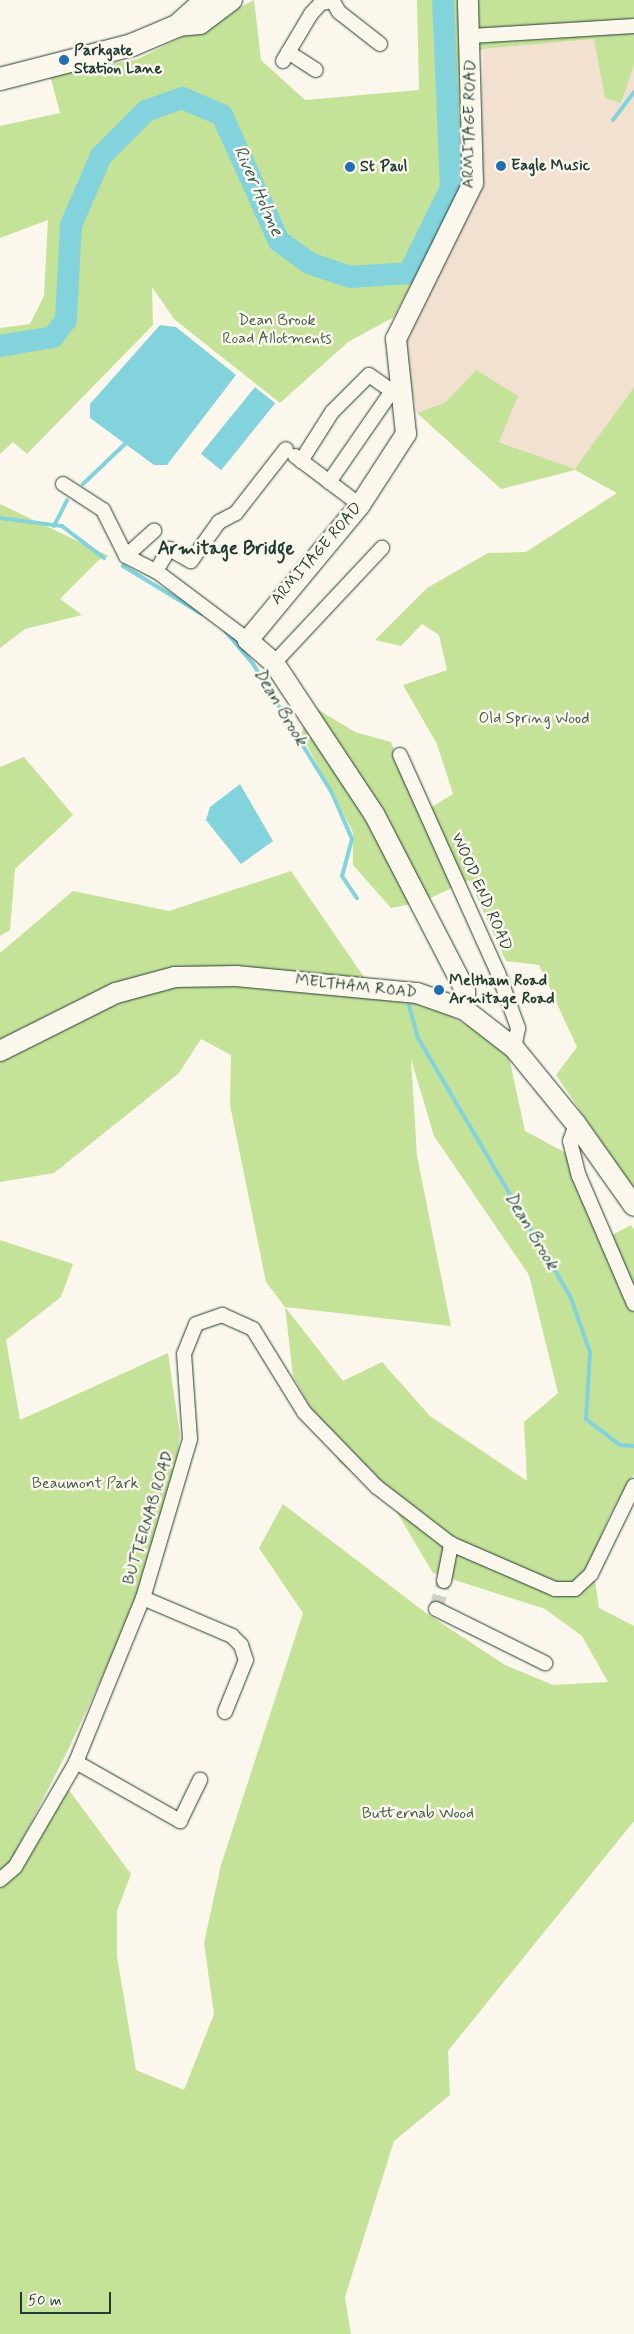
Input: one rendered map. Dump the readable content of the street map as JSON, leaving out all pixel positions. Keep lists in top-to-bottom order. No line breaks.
{"streets":{"main road":["ARMITAGE ROAD","MELTHAM ROAD"],"street":["WOOD END ROAD","BUTTERNAB ROAD"]},"crossings":[["WOOD END ROAD","MELTHAM ROAD"]],"districts":["Armitage Bridge"],"water":["River Holme","Dean Brook"],"parks":["Dean Brook Road Allotments","Old Spring Wood","Beaumont Park","Butternab Wood"],"places":["Parkgate Station Lane","Eagle Music","St Paul","Meltham Road Armitage Road"],"scale_bar":"50 m"}
